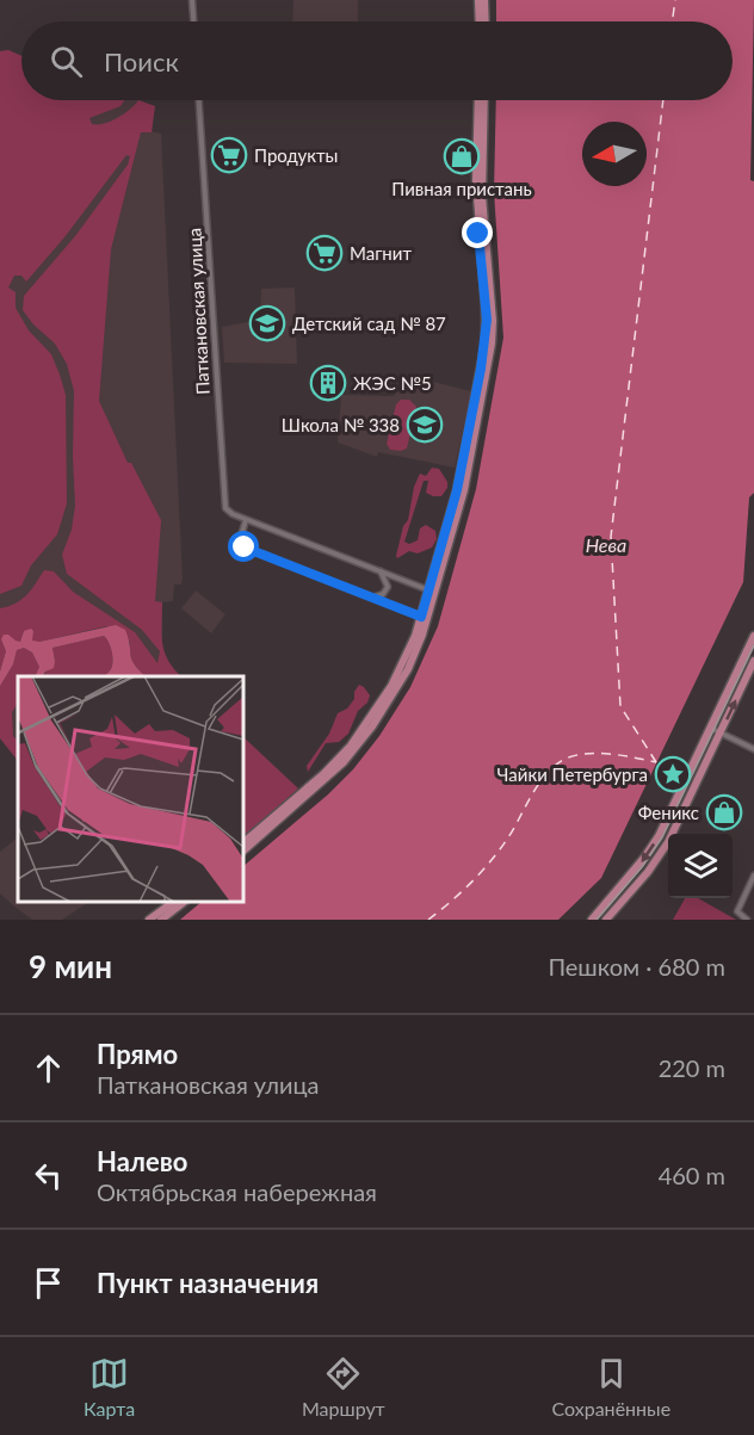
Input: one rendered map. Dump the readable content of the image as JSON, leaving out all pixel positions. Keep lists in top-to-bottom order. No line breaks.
{"streets":{"street":["Паткановская улица"]},"water":["Нева"],"places":{"supermarket":["Продукты","Магнит"],"shop":["Пивная пристань","Феникс"],"school or university":["Детский сад № 87","Школа № 338"],"building":["ЖЭС №5"],"place":["Чайки Петербурга"]},"north":"left","page":{"search":"Поиск","heading":["9 мин","Пешком · 680 m"],"list":[["Прямо","Паткановская улица","220 m"],["Налево","Октябрьская набережная","460 m"],"Пункт назначения"],"nav":["Карта","Маршрут","Сохранённые"]}}
